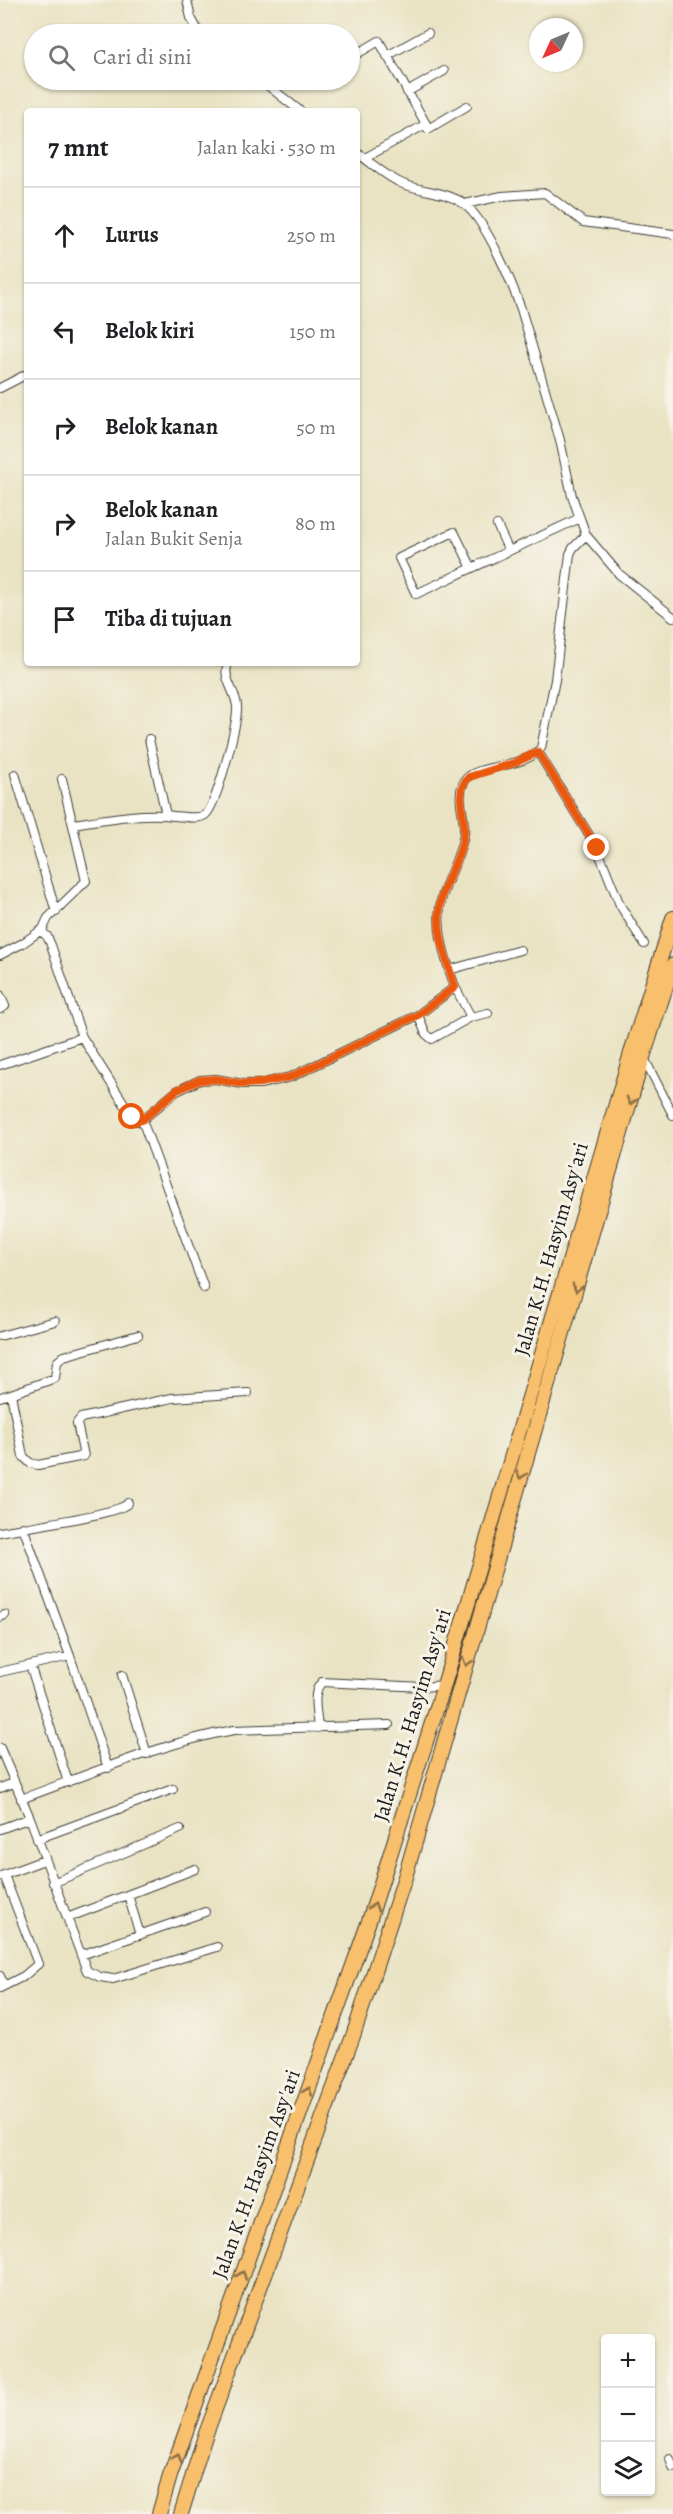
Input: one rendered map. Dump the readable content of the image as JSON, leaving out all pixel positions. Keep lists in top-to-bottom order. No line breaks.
{"streets":{"highway":["Jalan K.H. Hasyim Asy'ari"]},"north":"bottom left","page":{"search":"Cari di sini","heading":["7 mnt","Jalan kaki · 530 m"],"list":[["Lurus","250 m"],["Belok kiri","150 m"],["Belok kanan","50 m"],["Belok kanan","Jalan Bukit Senja","80 m"],"Tiba di tujuan"],"map_buttons":["+","−"]}}
